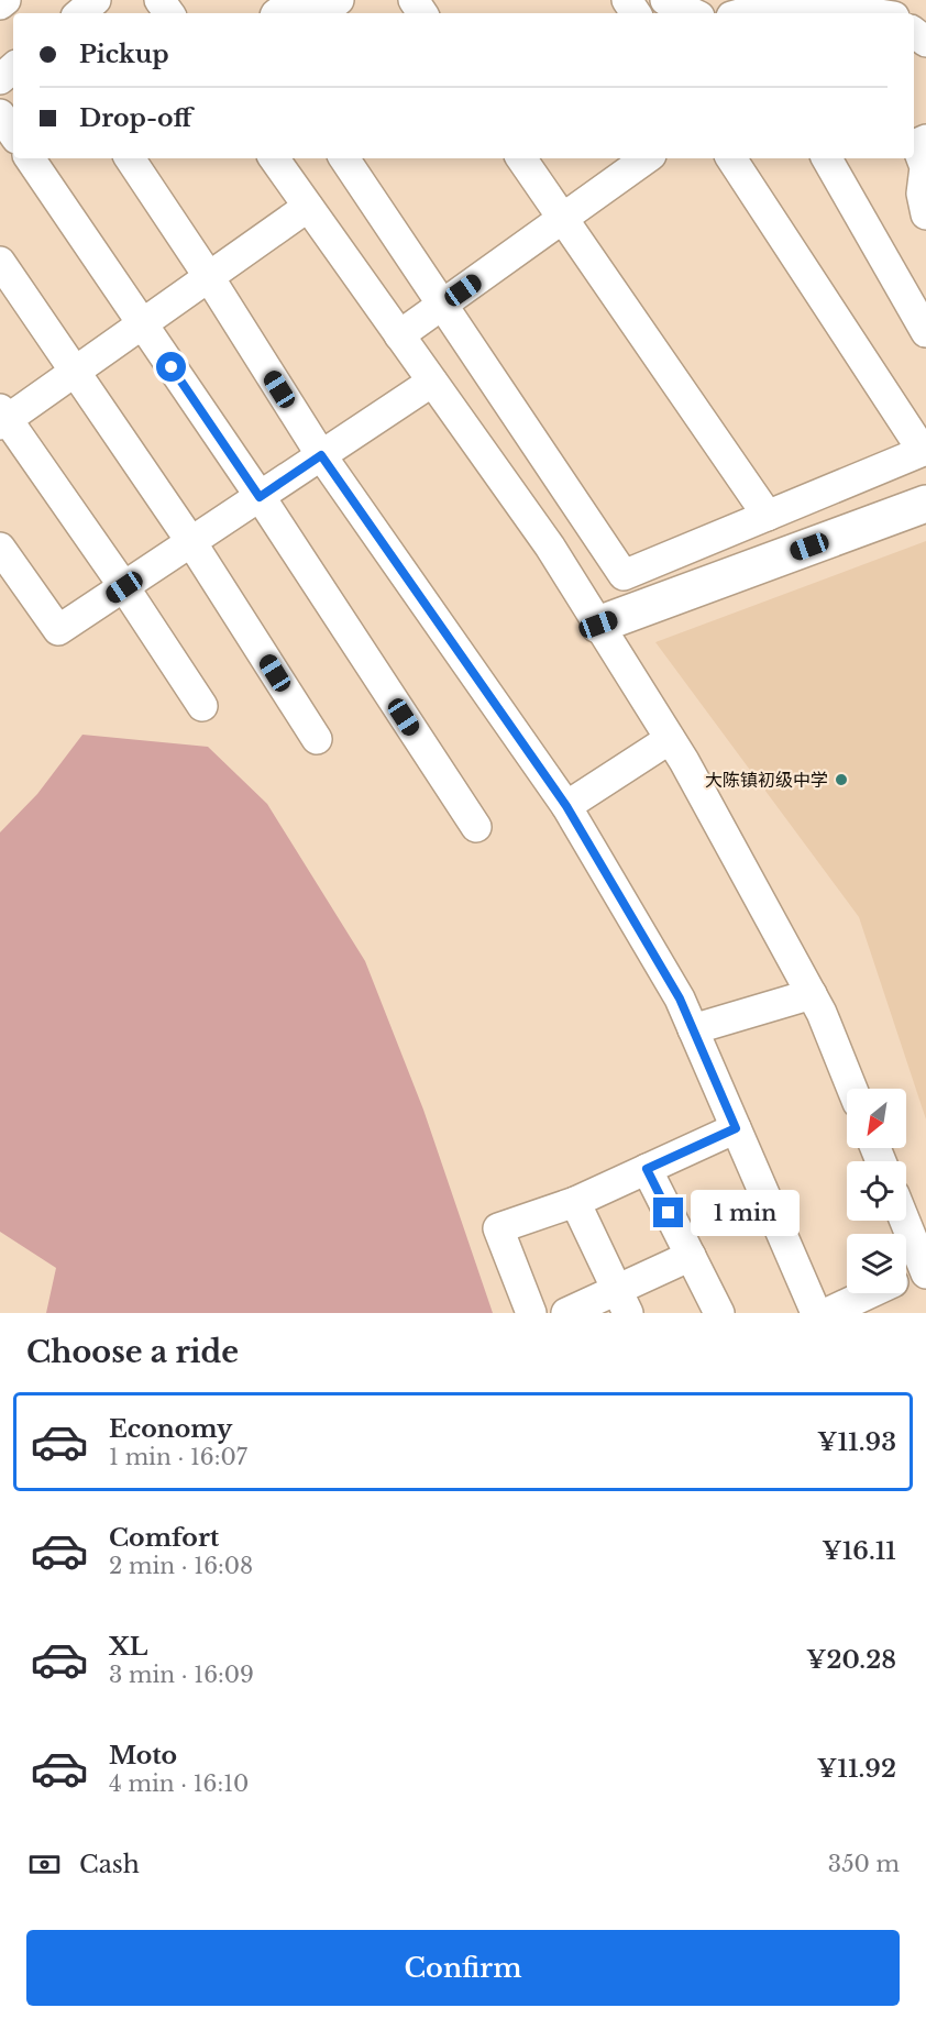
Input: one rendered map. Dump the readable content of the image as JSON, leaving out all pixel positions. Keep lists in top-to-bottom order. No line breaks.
{"places":["大陈镇初级中学"],"north":"bottom left","page":{"banner":["Pickup","Drop-off"],"bubble":"1 min","heading":"Choose a ride","list":[{"name":"Economy","note":"1 min · 16:07","value":"¥11.93"},{"name":"Comfort","note":"2 min · 16:08","value":"¥16.11"},{"name":"XL","note":"3 min · 16:09","value":"¥20.28"},{"name":"Moto","note":"4 min · 16:10","value":"¥11.92"}],"pay":["Cash","350 m"],"buttons":"Confirm"}}
